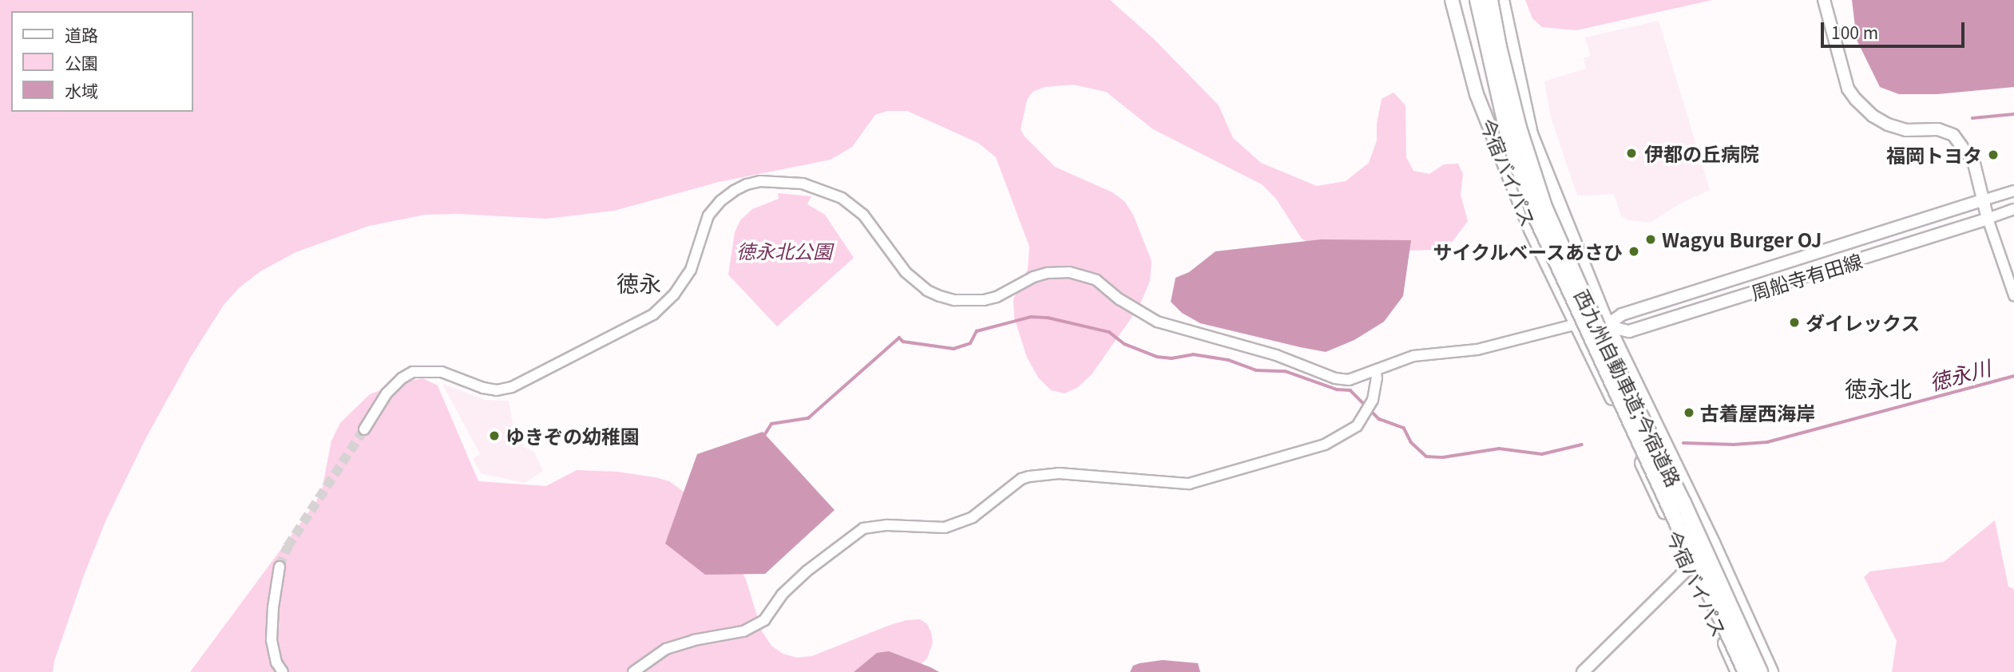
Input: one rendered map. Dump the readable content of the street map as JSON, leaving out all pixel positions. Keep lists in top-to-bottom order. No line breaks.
{"streets":{"highway":["今宿バイパス","西九州自動車道;今宿道路"],"main road":["周船寺有田線"]},"crossings":[["今宿バイパス","周船寺有田線"]],"districts":["徳永","徳永北"],"water":["徳永川"],"parks":["徳永北公園"],"places":["伊都の丘病院","福岡トヨタ","Wagyu Burger OJ","サイクルベースあさひ","ダイレックス","古着屋西海岸","ゆきぞの幼稚園"],"legend":["道路","公園","水域"],"scale_bar":"100 m"}
